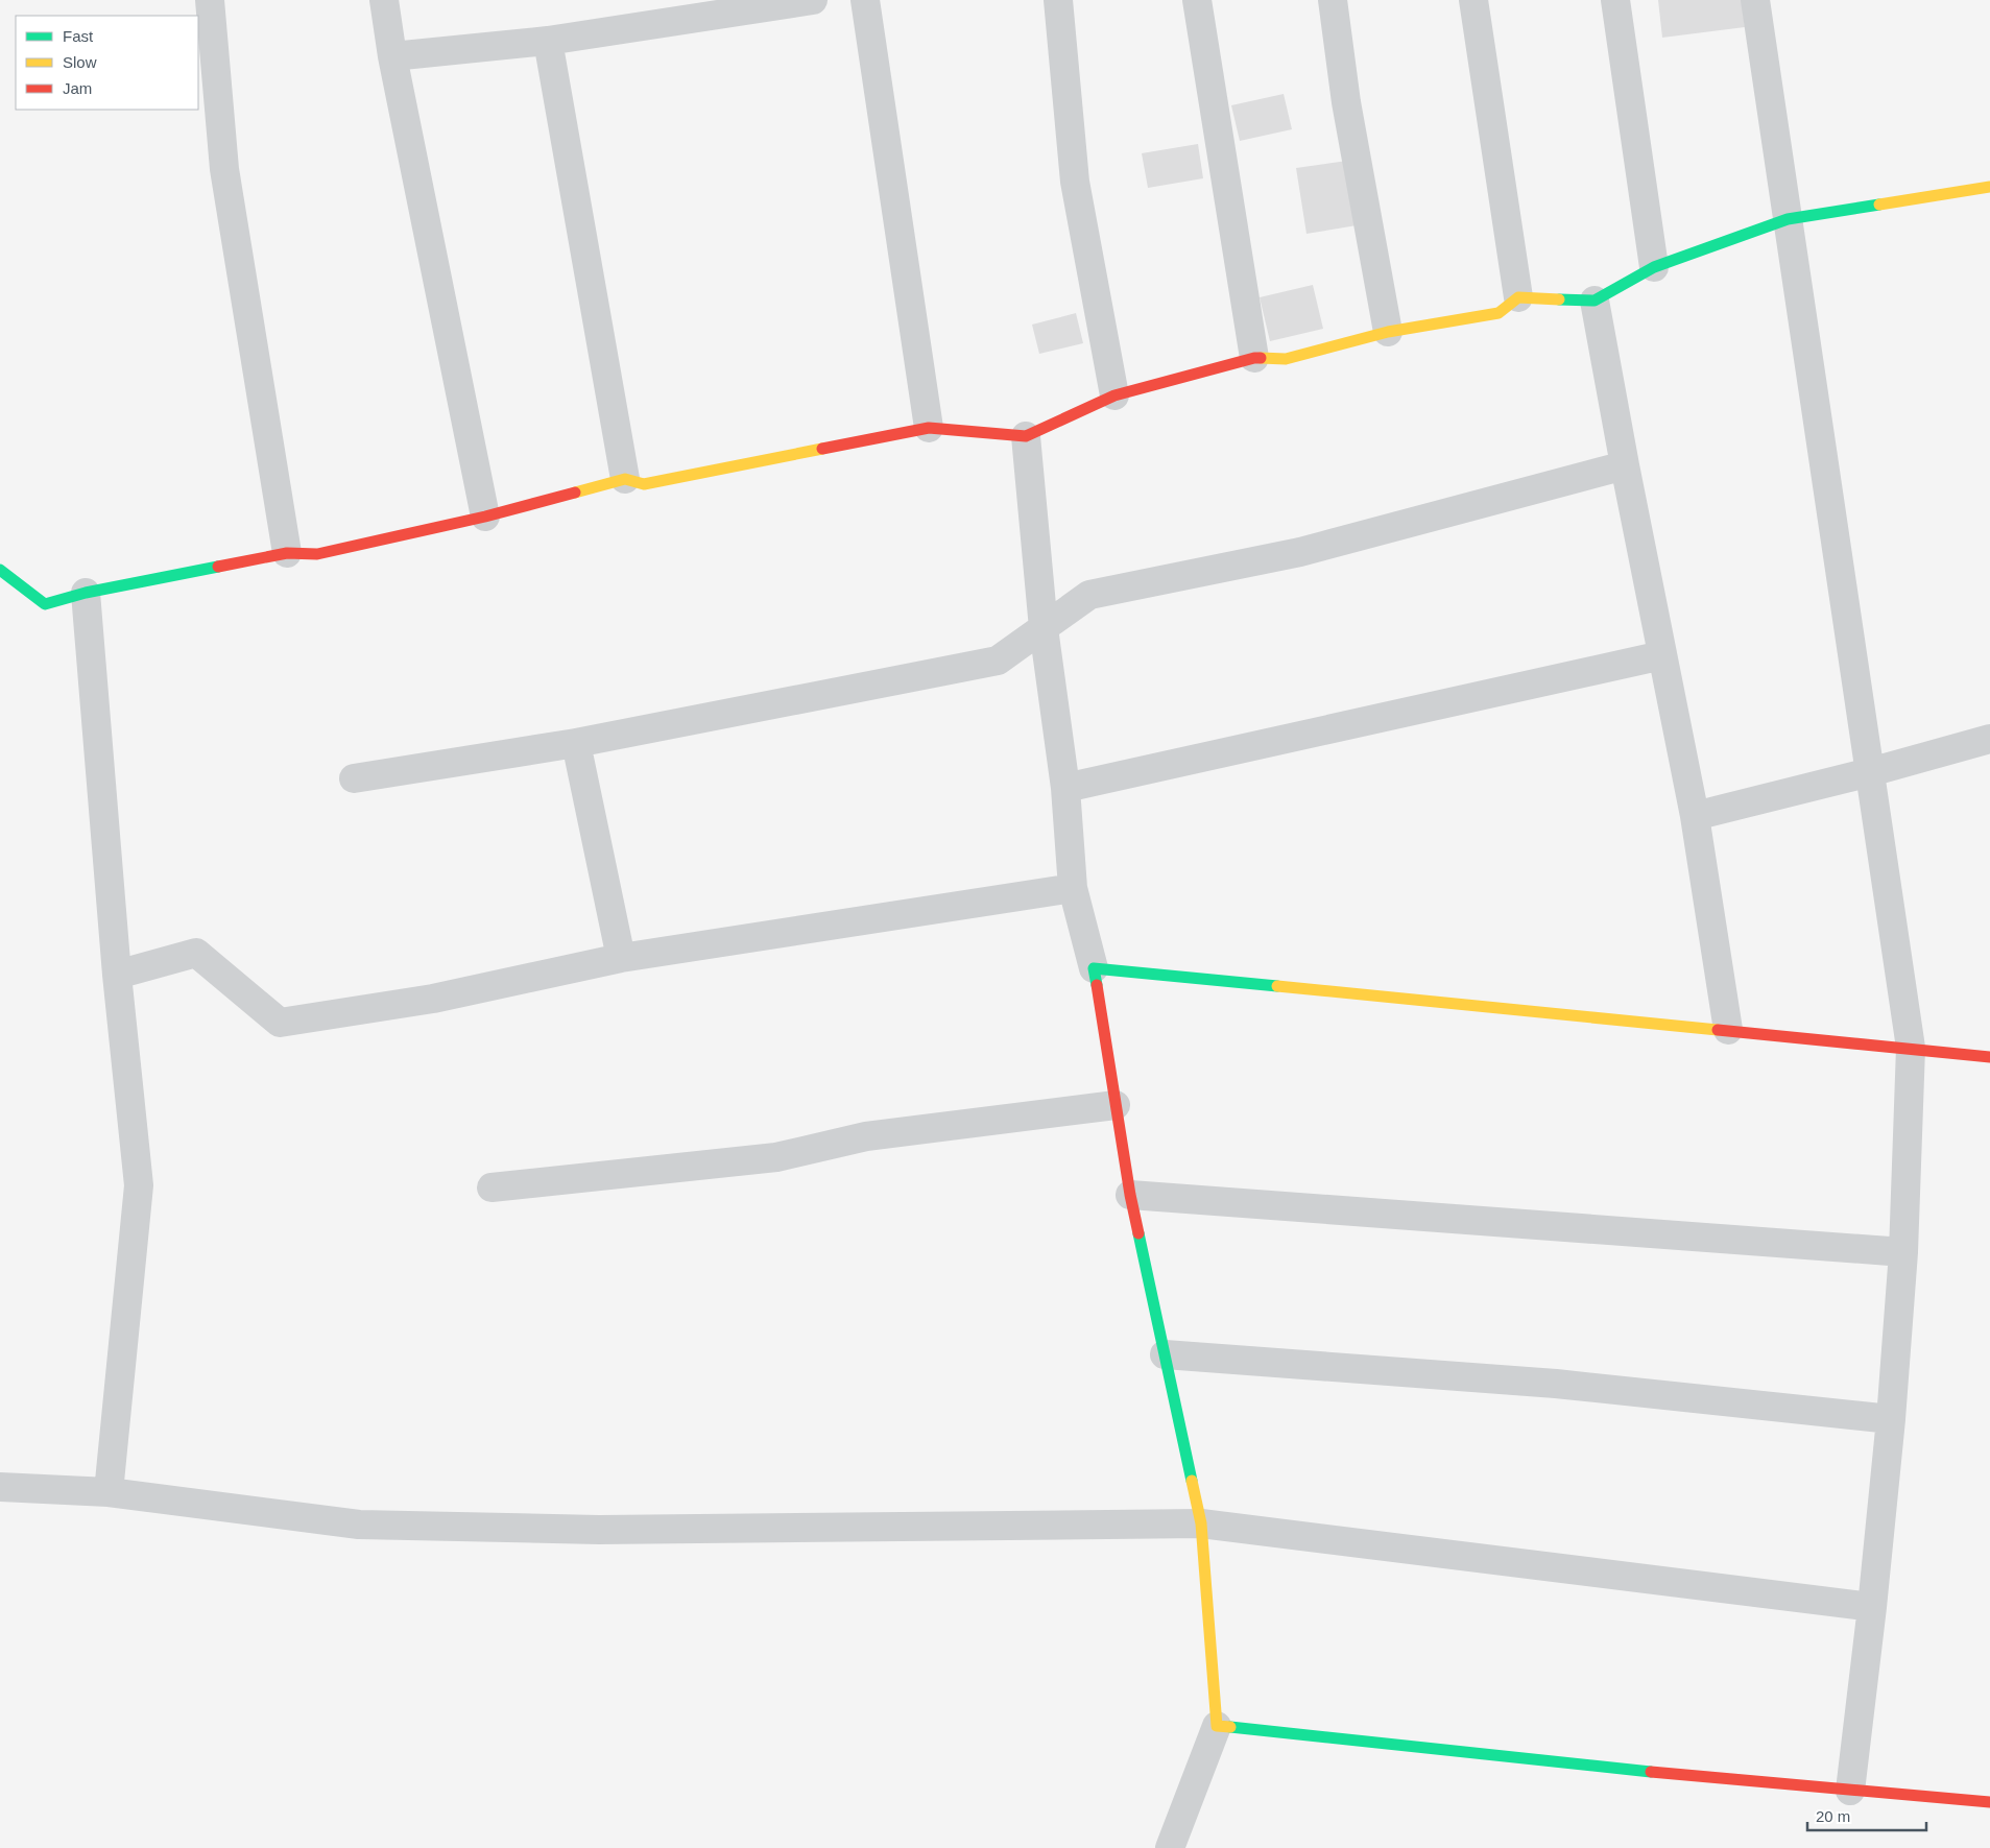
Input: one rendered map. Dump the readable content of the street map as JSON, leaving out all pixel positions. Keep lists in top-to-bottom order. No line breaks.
{"legend":["Fast","Slow","Jam"],"scale_bar":"20 m"}
